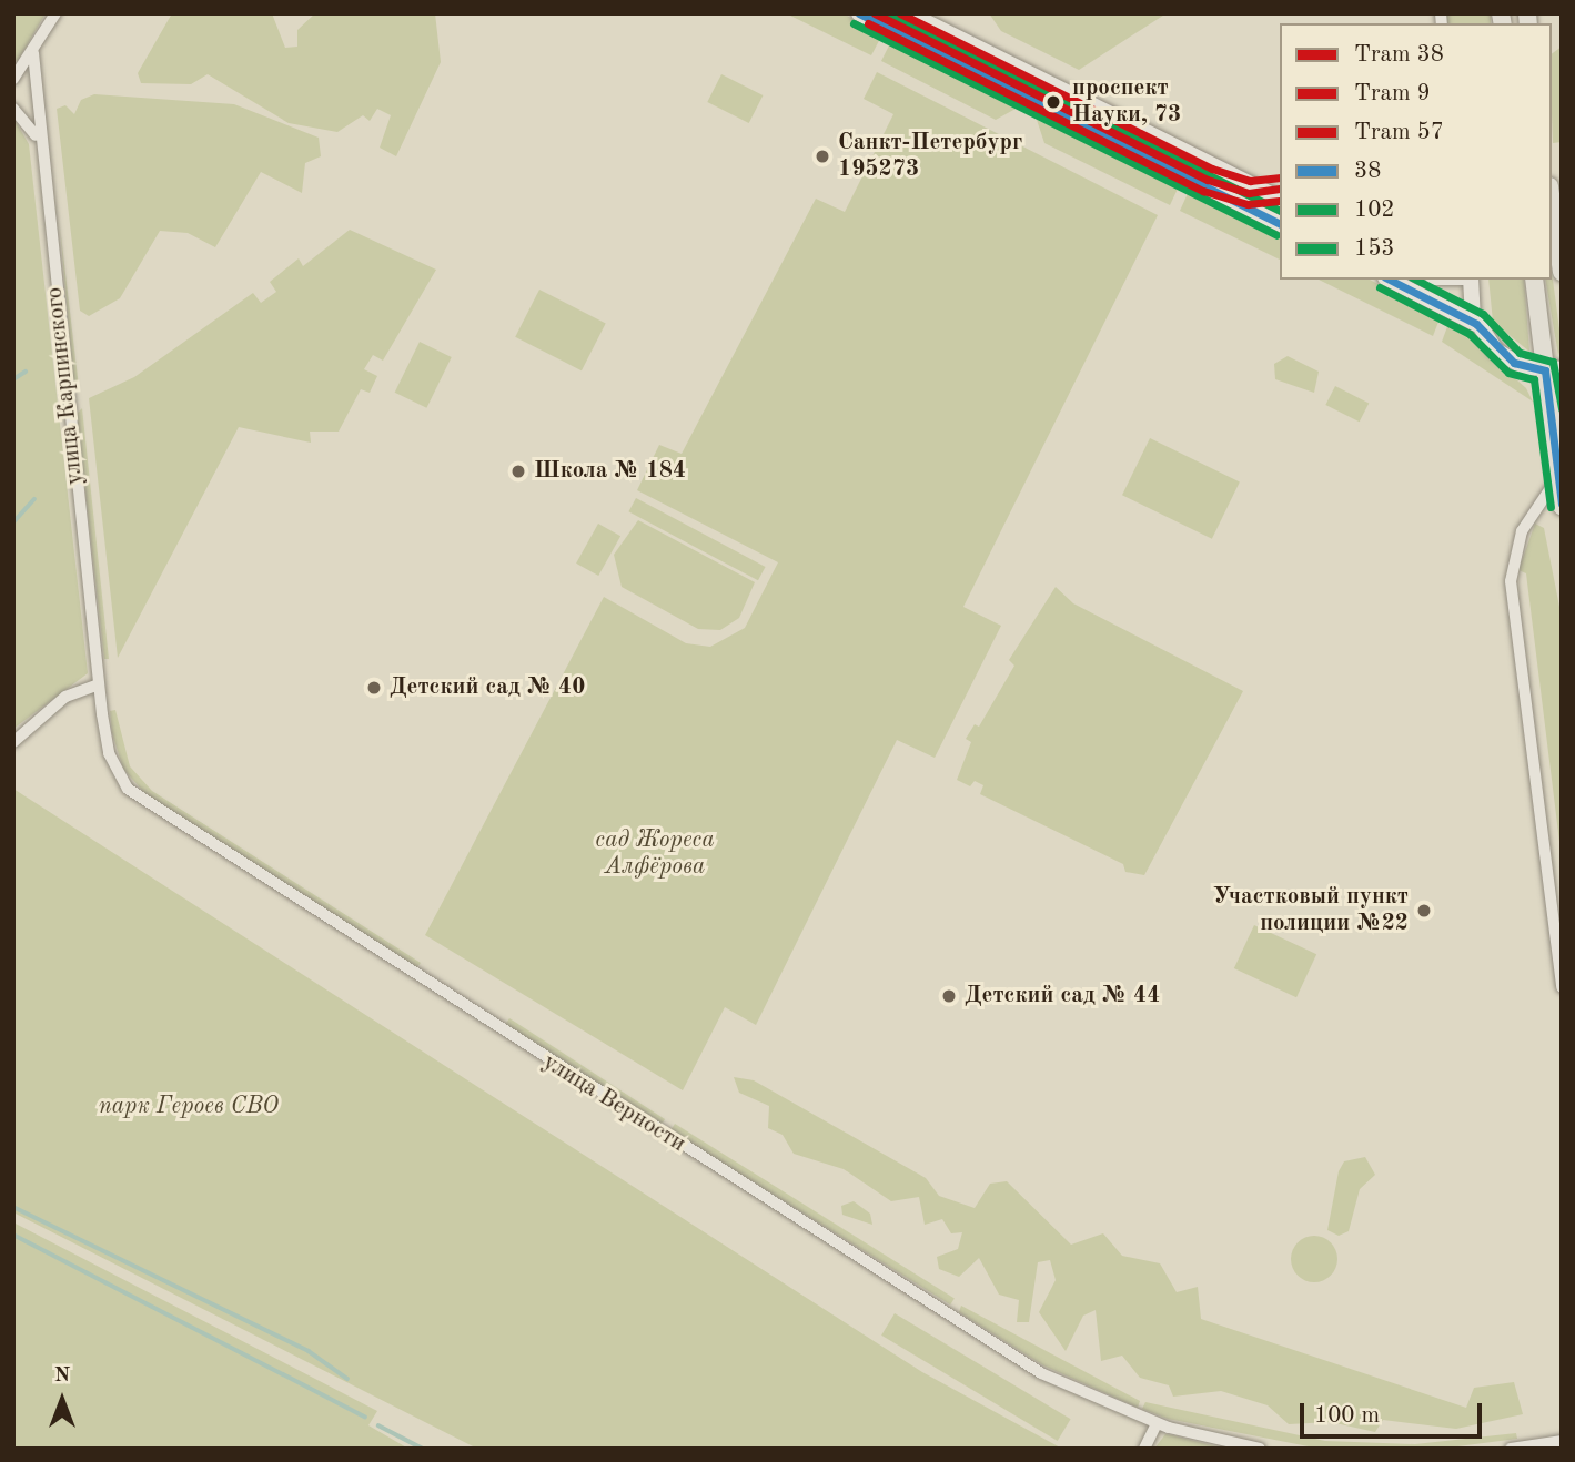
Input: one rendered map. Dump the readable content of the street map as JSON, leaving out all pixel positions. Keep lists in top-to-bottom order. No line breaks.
{"streets":{"street":["улица Карпинского","улица Верности"]},"crossings":[["улица Карпинского","улица Верности"]],"parks":["сад Жореса Алфёрова","парк Героев СВО"],"places":["проспект Науки, 73","Санкт-Петербург 195273","Школа № 184","Детский сад № 40","Участковый пункт полиции №22","Детский сад № 44"],"lines":["tram line 38","tram line 57","transit line 38","transit line 153","tram line 9","transit line 102"],"legend":["Tram 38","Tram 9","Tram 57","38","102","153"],"scale_bar":"100 m","north":"top"}
